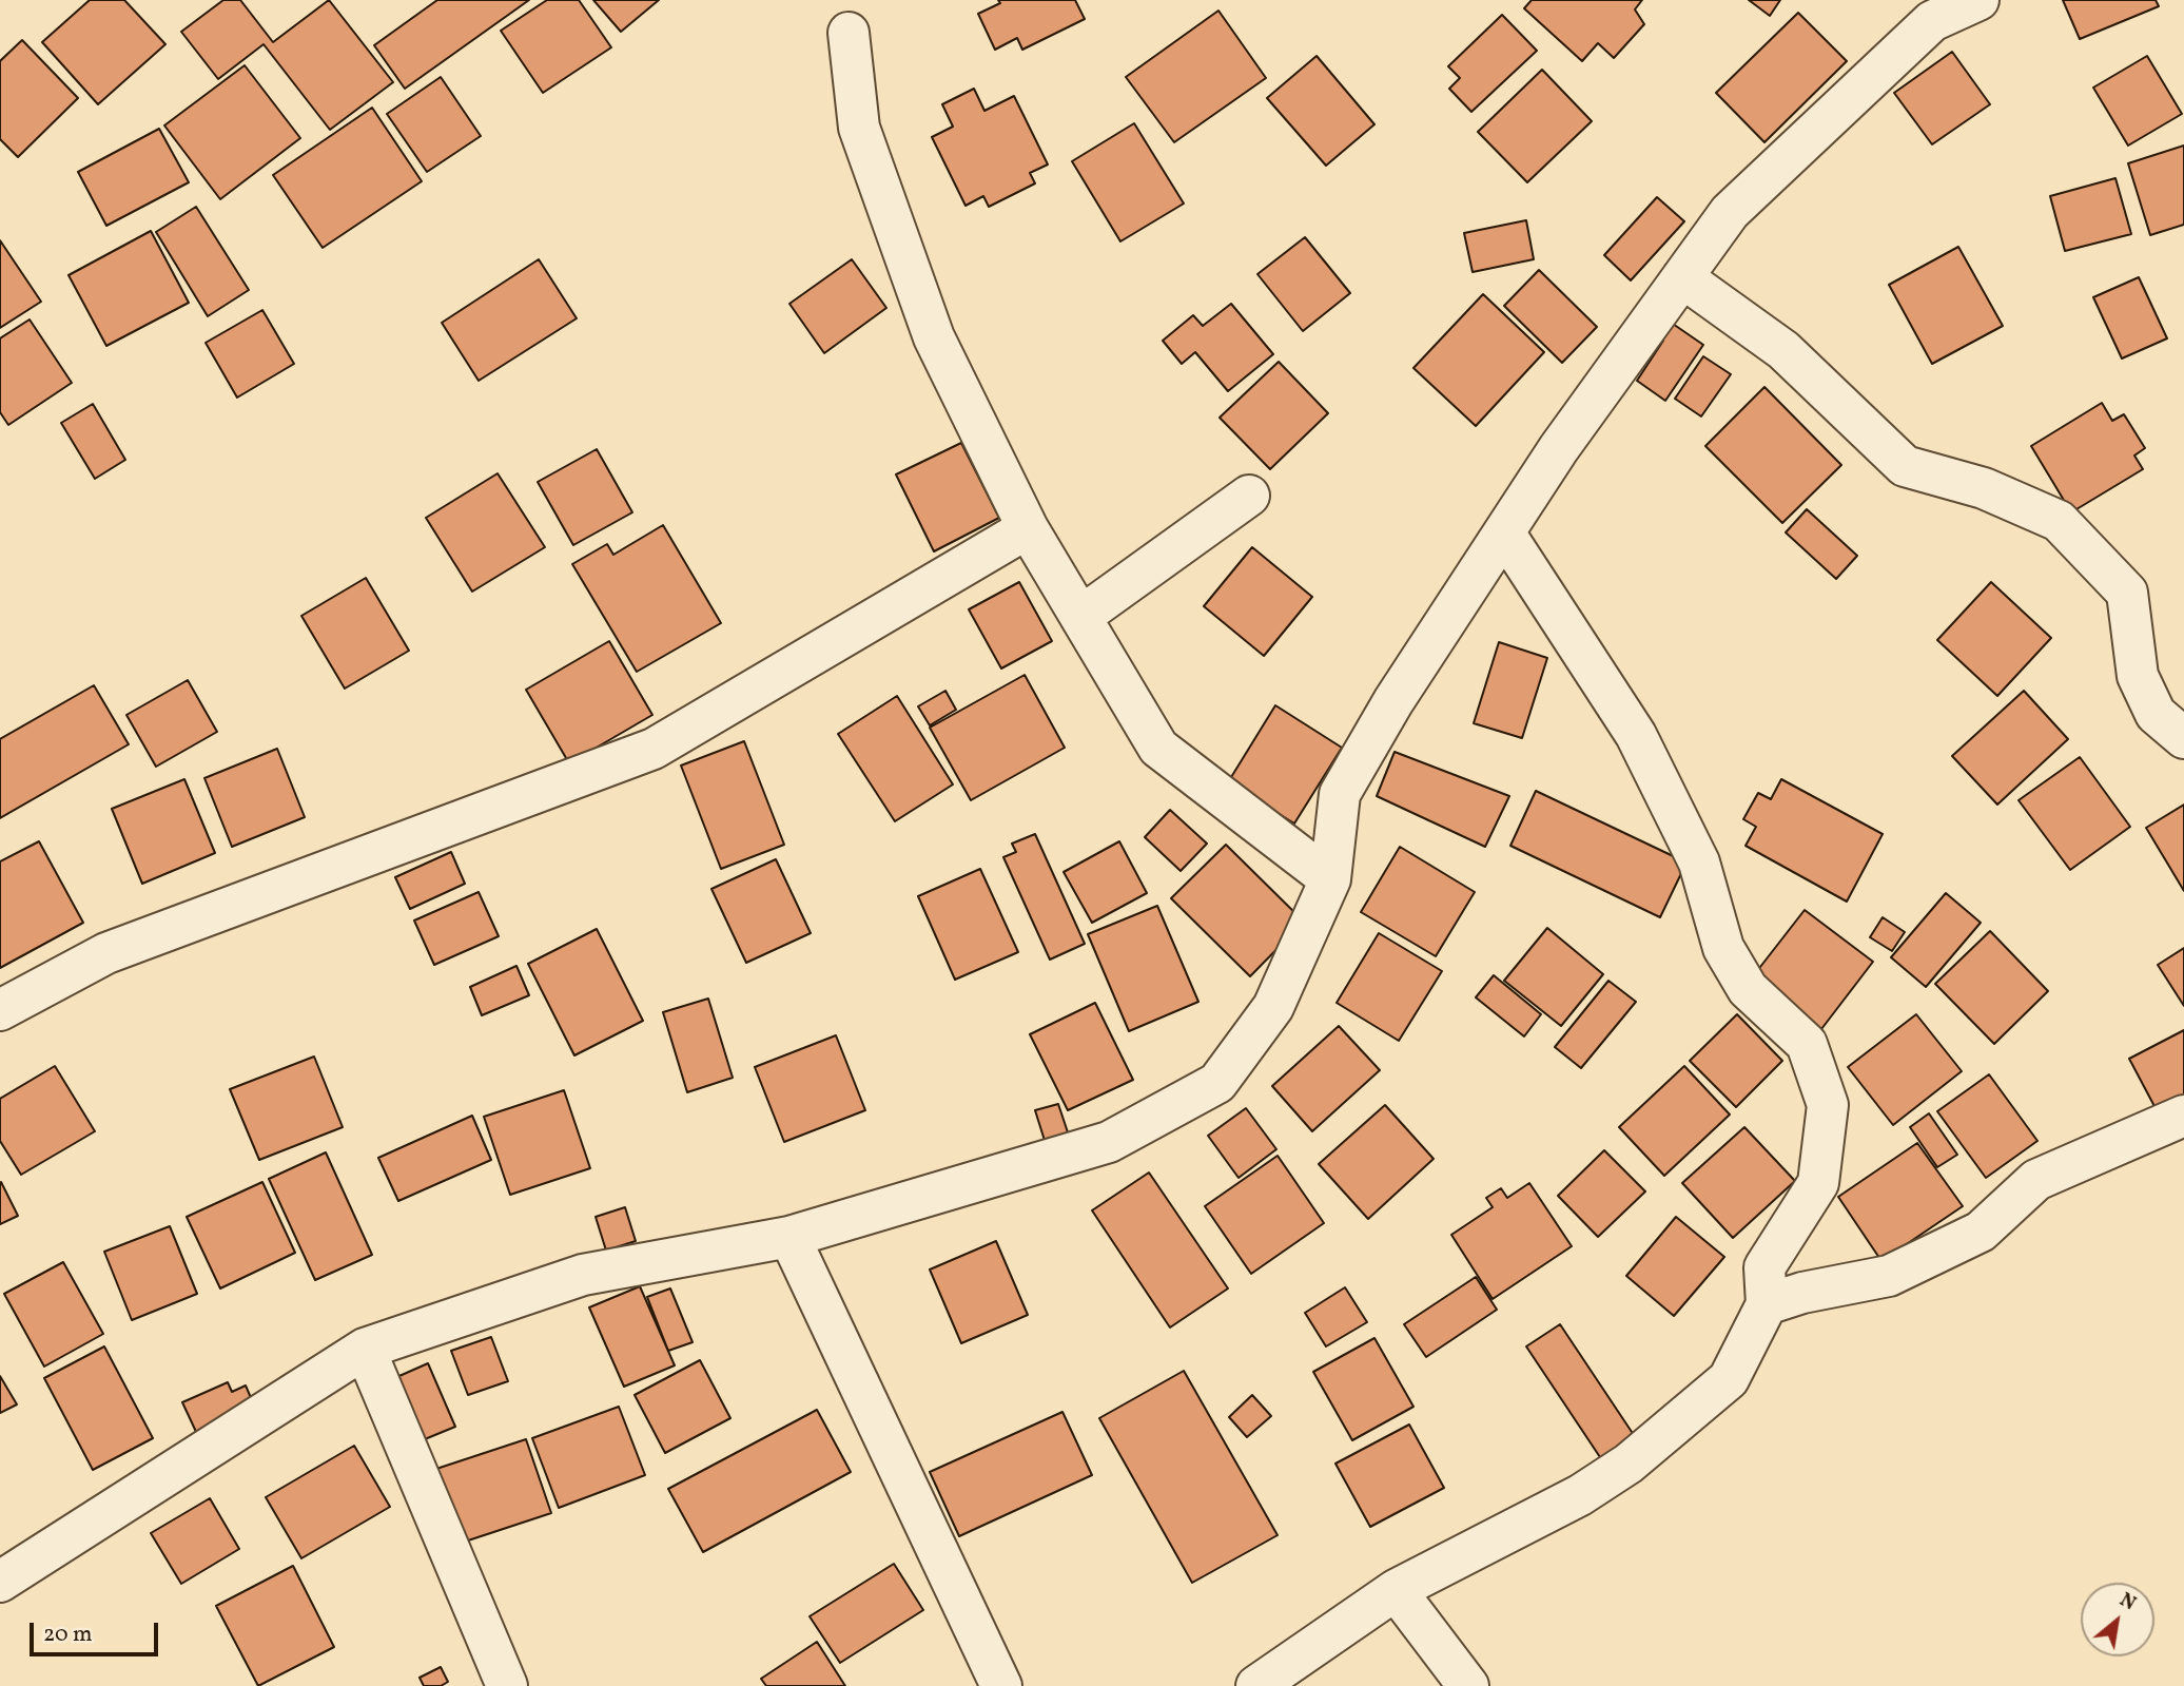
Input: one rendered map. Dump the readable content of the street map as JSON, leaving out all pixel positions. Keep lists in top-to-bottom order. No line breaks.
{"scale_bar":"20 m","north":"top right"}
